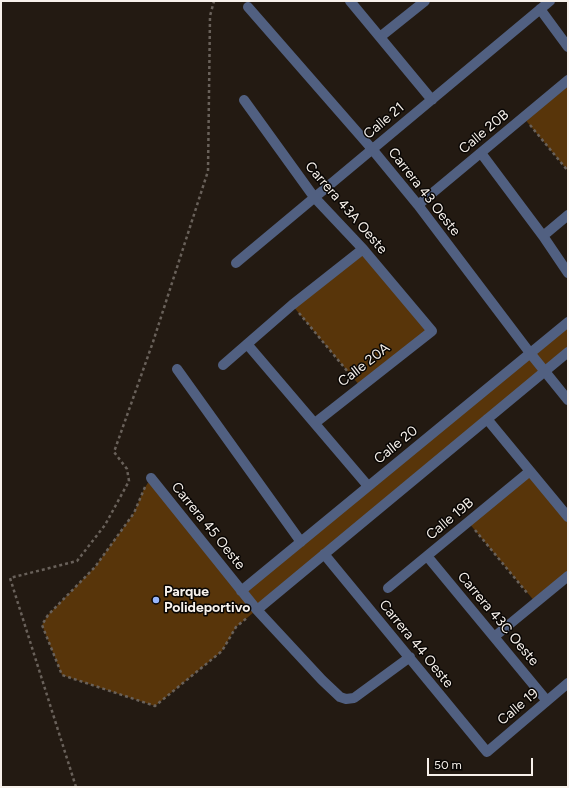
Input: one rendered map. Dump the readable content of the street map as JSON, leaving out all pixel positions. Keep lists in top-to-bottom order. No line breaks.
{"streets":{"street":["Calle 21","Calle 20B","Carrera 43 Oeste","Carrera 43A Oeste","Calle 20A","Calle 20","Calle 19B","Carrera 45 Oeste","Carrera 43C Oeste","Carrera 44 Oeste","Calle 19"]},"crossings":[["Calle 21","Carrera 43 Oeste"],["Calle 21","Carrera 43A Oeste"],["Calle 20B","Carrera 43 Oeste"],["Carrera 43 Oeste","Calle 20"],["Carrera 43A Oeste","Calle 20A"],["Calle 20","Carrera 45 Oeste"],["Calle 19B","Carrera 43C Oeste"],["Carrera 45 Oeste","Carrera 44 Oeste"],["Carrera 43C Oeste","Calle 19"],["Carrera 44 Oeste","Calle 19"]],"places":["Parque Polideportivo"],"scale_bar":"50 m"}
